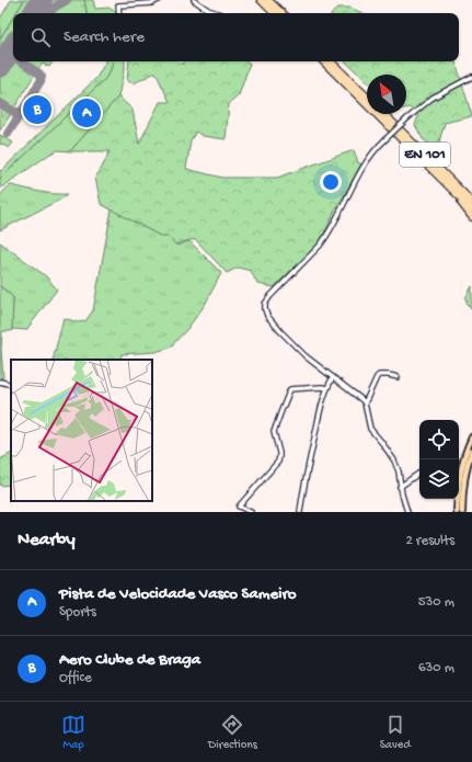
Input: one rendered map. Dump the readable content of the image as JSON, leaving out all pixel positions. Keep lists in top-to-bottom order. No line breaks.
{"streets":{"highway":["EN 101"]},"north":"top left","page":{"search":"Search here","pins":["B","A"],"heading":["Nearby","2 results"],"list":[{"mark":"A","name":"Pista de Velocidade Vasco Sameiro","note":"Sports","value":"530 m"},{"mark":"B","name":"Aero Clube de Braga","note":"Office","value":"630 m"}],"nav":["Map","Directions","Saved"]}}
